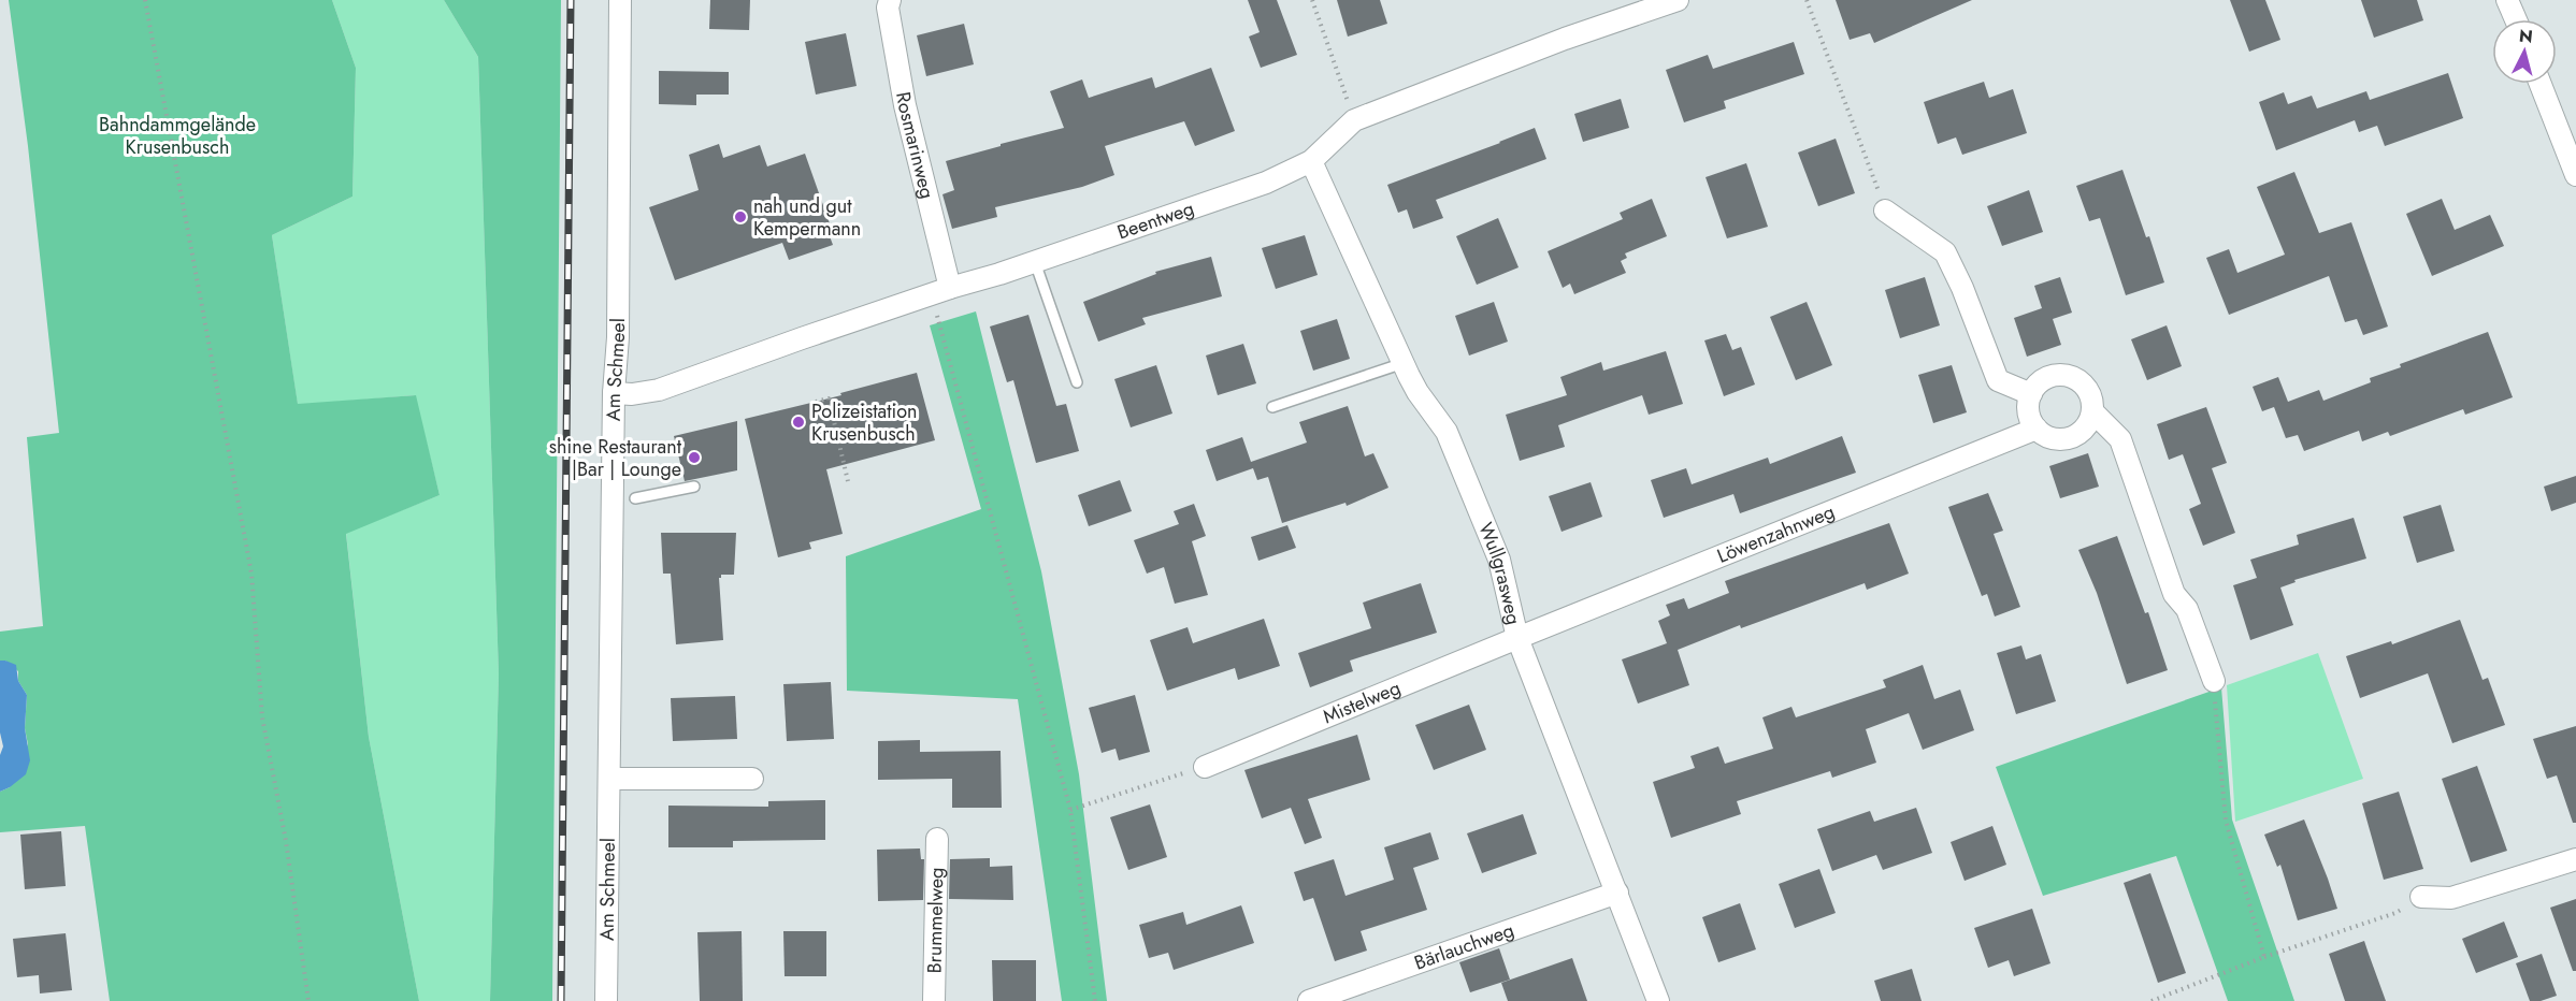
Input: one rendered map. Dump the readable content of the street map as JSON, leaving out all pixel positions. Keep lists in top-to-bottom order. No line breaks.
{"streets":{"street":["Rosmarinweg","Beentweg","Am Schmeel","Löwenzahnweg","Wullgrasweg","Mistelweg","Brummelweg","Bärlauchweg"]},"crossings":[["Rosmarinweg","Beentweg"],["Beentweg","Am Schmeel"],["Beentweg","Wullgrasweg"],["Löwenzahnweg","Wullgrasweg"],["Löwenzahnweg","Mistelweg"],["Wullgrasweg","Mistelweg"],["Wullgrasweg","Bärlauchweg"]],"parks":["Bahndammgelände Krusenbusch"],"places":["nah und gut Kempermann","Polizeistation Krusenbusch","shine Restaurant |Bar | Lounge"],"north":"top"}
